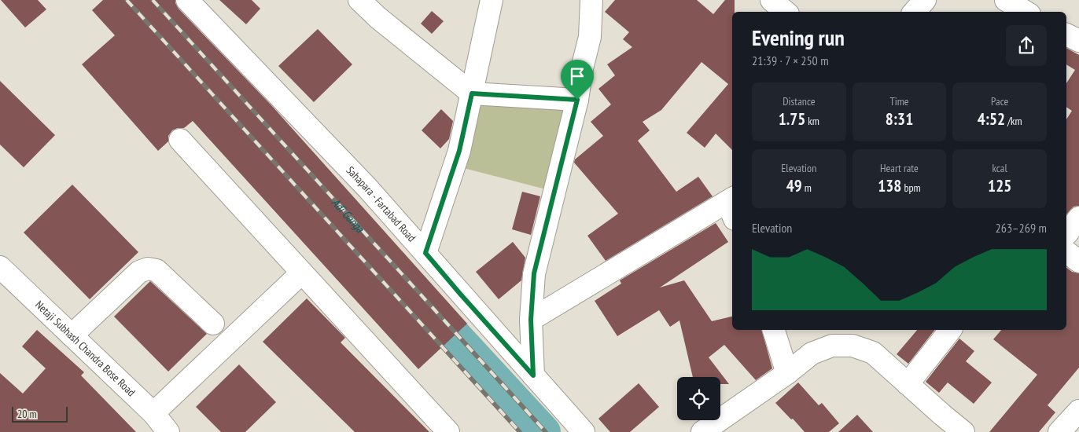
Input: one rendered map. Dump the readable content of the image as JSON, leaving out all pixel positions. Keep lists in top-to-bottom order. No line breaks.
{"streets":{"street":["Sahapara - Fartabad Road","Netaji Subhash Chandra Bose Road"]},"water":["Adi Ganga"],"scale_bar":"20 m","page":{"heading":["Evening run","21:39 · 7 × 250 m"],"stats":[["Distance","1.75 km"],["Time","8:31"],["Pace","4:52 /km"],["Elevation","49 m"],["Heart rate","138 bpm"],["kcal","125"]],"chart":["Elevation","263–269 m"],"scale":"20 m"}}
